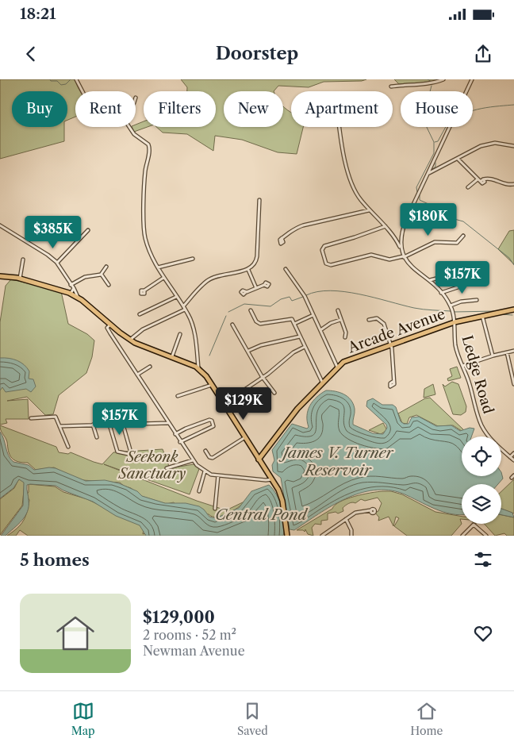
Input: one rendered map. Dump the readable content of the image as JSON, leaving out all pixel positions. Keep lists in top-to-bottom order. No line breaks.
{"streets":{"main road":["Arcade Avenue"],"street":["Ledge Road"]},"crossings":[["Arcade Avenue","Ledge Road"]],"water":["James V. Turner Reservoir","Central Pond"],"parks":["Seekonk Sanctuary"],"page":{"status":"18:21","header":"Doorstep","chip":["Buy","Rent","Filters","New","Apartment","House"],"price":["$180K","$385K","$157K","$129K","$157K"],"heading":"5 homes","list":[{"name":"$129,000","note":"2 rooms · 52 m² · Newman Avenue"}],"tabs":["Map","Saved","Home"]}}
